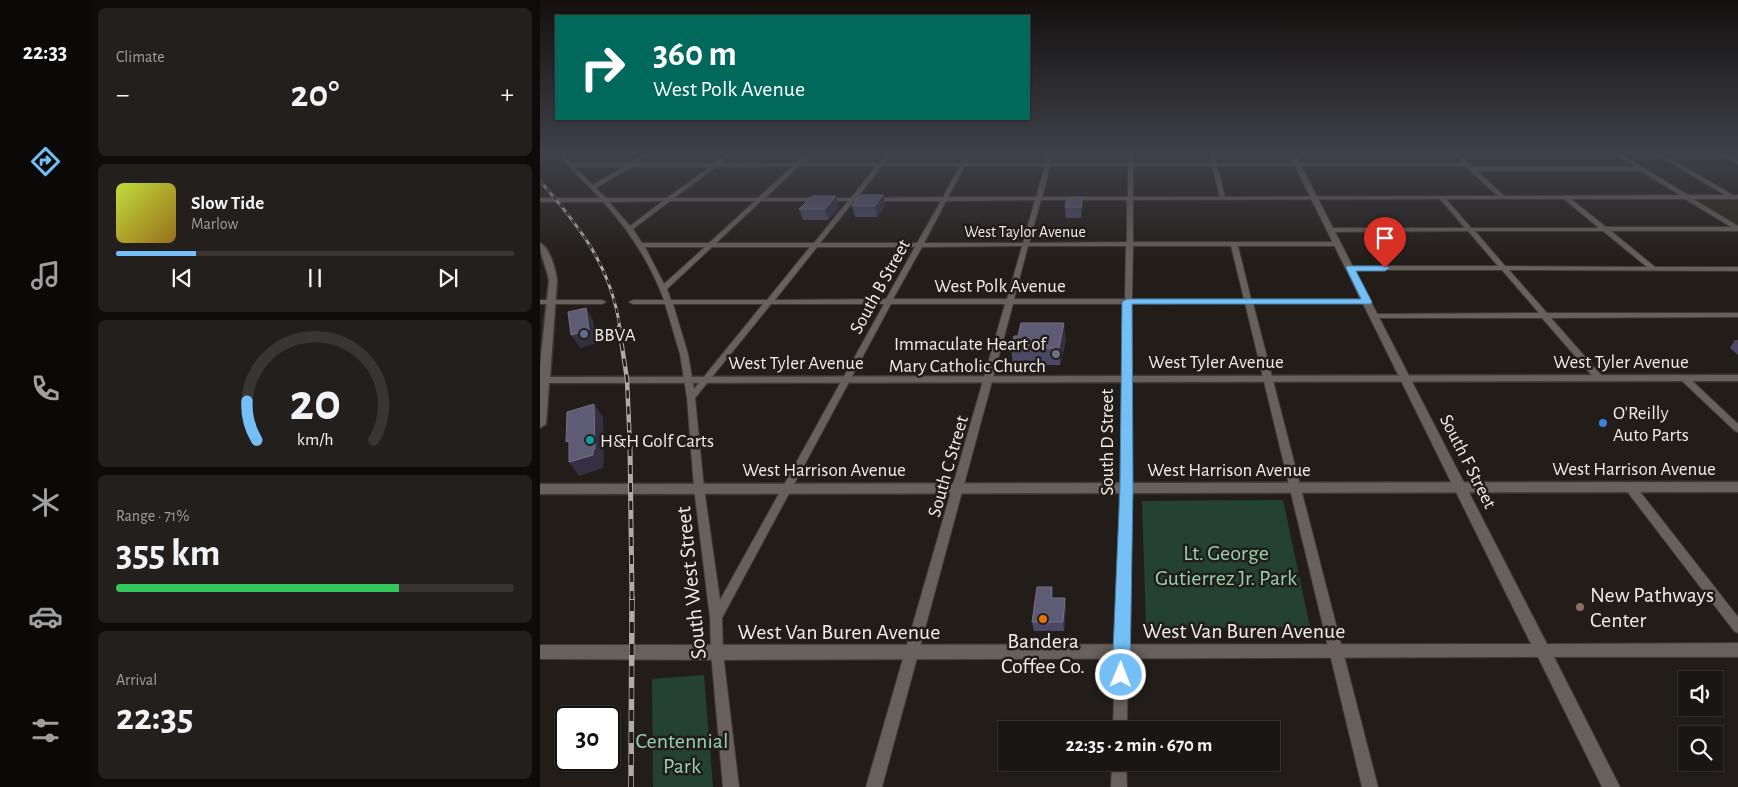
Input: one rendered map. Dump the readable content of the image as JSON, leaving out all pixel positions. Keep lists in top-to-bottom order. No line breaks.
{"streets":{"main road":["West Tyler Avenue","West Harrison Avenue"],"street":["West Taylor Avenue","West Polk Avenue","South B Street","South D Street","South F Street","South C Street","South West Street","West Van Buren Avenue"]},"crossings":[["West Taylor Avenue","South B Street"],["West Taylor Avenue","South D Street"],["West Taylor Avenue","South F Street"],["West Taylor Avenue","South C Street"],["West Polk Avenue","South B Street"],["West Polk Avenue","South D Street"],["West Polk Avenue","South F Street"],["West Polk Avenue","South C Street"],["South B Street","West Tyler Avenue"],["South B Street","West Harrison Avenue"],["South B Street","South West Street"],["West Tyler Avenue","South D Street"],["West Tyler Avenue","South F Street"],["West Tyler Avenue","South C Street"],["West Tyler Avenue","South West Street"],["South D Street","West Harrison Avenue"],["South D Street","West Van Buren Avenue"],["South F Street","West Harrison Avenue"],["South F Street","West Van Buren Avenue"],["South C Street","West Harrison Avenue"],["South C Street","West Van Buren Avenue"],["West Harrison Avenue","South West Street"],["South West Street","West Van Buren Avenue"]],"parks":["Lt. George Gutierrez Jr. Park","Centennial Park"],"places":["BBVA","Immaculate Heart of Mary Catholic Church","O'Reilly Auto Parts","H&H Golf Carts","New Pathways Center","Bandera Coffee Co."],"page":{"tabs":"22:33","tile":["Climate",["Range · 71%","355 km"],["Arrival","22:35"]],"turn":["360 m","West Polk Avenue"],"heat":["−","20°","+"],"song":["Slow Tide","Marlow"],"limit":"30","trip":"22:35 · 2 min · 670 m","gauge":["20","km/h"]}}
